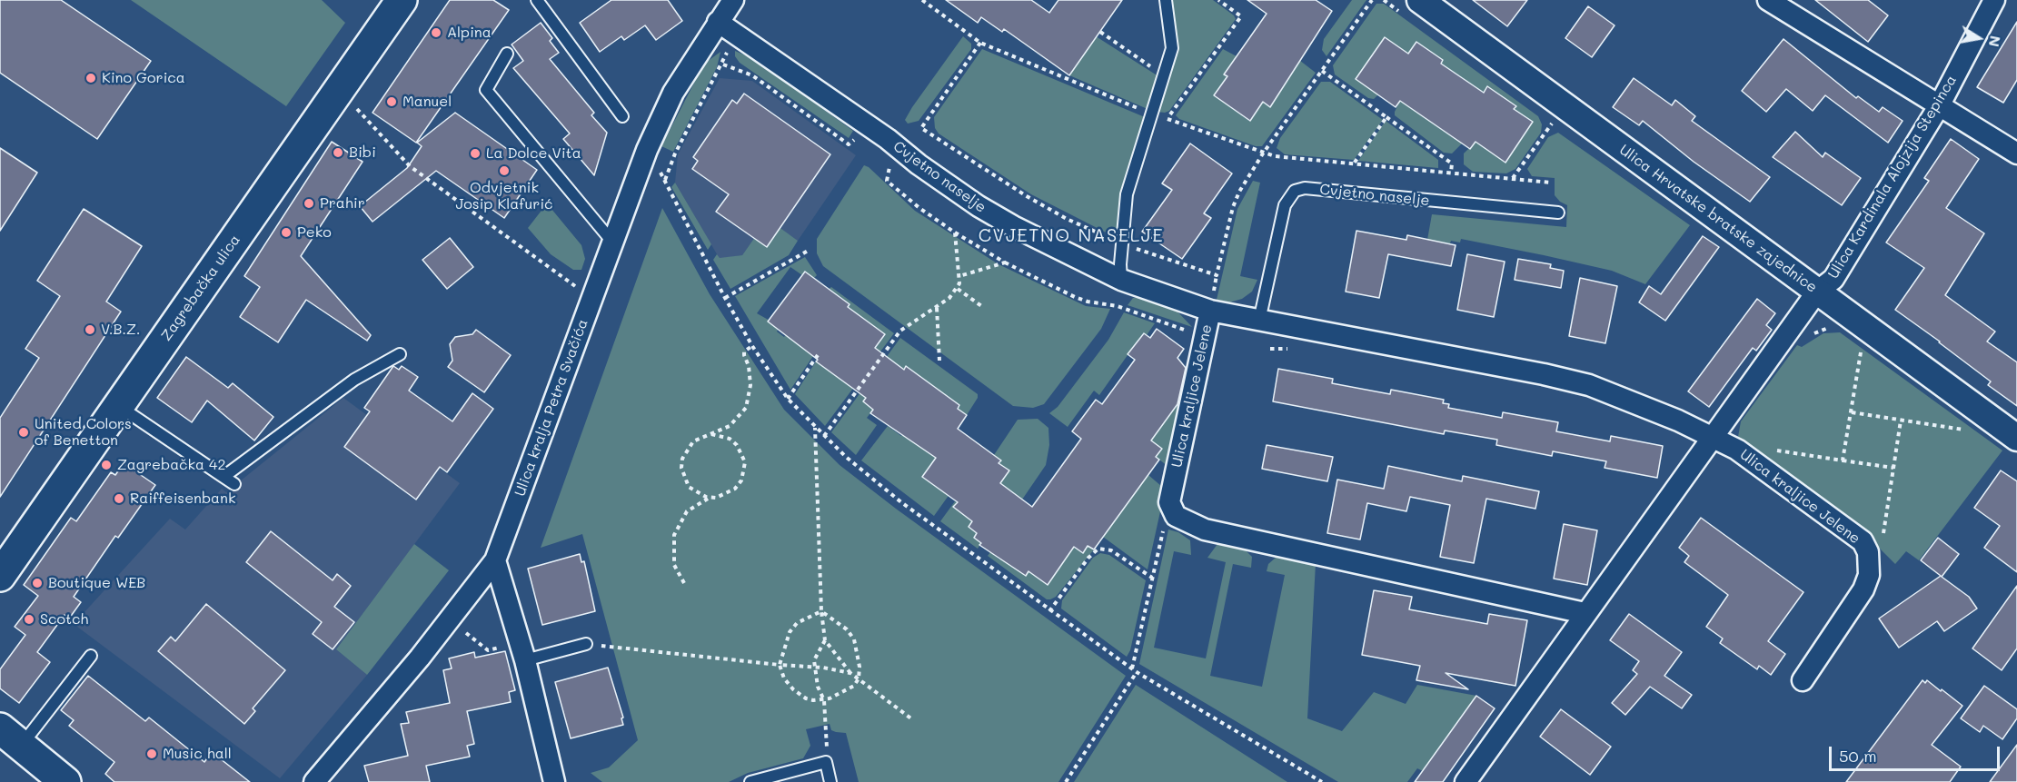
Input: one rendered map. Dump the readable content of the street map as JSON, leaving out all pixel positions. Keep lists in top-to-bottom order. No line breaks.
{"streets":{"main road":["Zagrebačka ulica"],"street":["Cvjetno naselje","Ulica Kardinala Alojzija Stepinca","Ulica Hrvatske bratske zajednice","Ulica kraljice Jelene","Ulica kralja Petra Svačića"]},"crossings":[["Cvjetno naselje","Ulica kraljice Jelene"],["Cvjetno naselje","Ulica kralja Petra Svačića"],["Ulica Kardinala Alojzija Stepinca","Ulica Hrvatske bratske zajednice"]],"districts":["CVJETNO NASELJE"],"places":["Alpina","Kino Gorica","Manuel","Bibi","La Dolce Vita","Odvjetnik Josip Klafurić","Prahir","Peko","V.B.Z.","United Colors of Benetton","Zagrebačka 42","Raiffeisenbank","Boutique WEB","Scotch","Music hall"],"scale_bar":"50 m","north":"right"}
